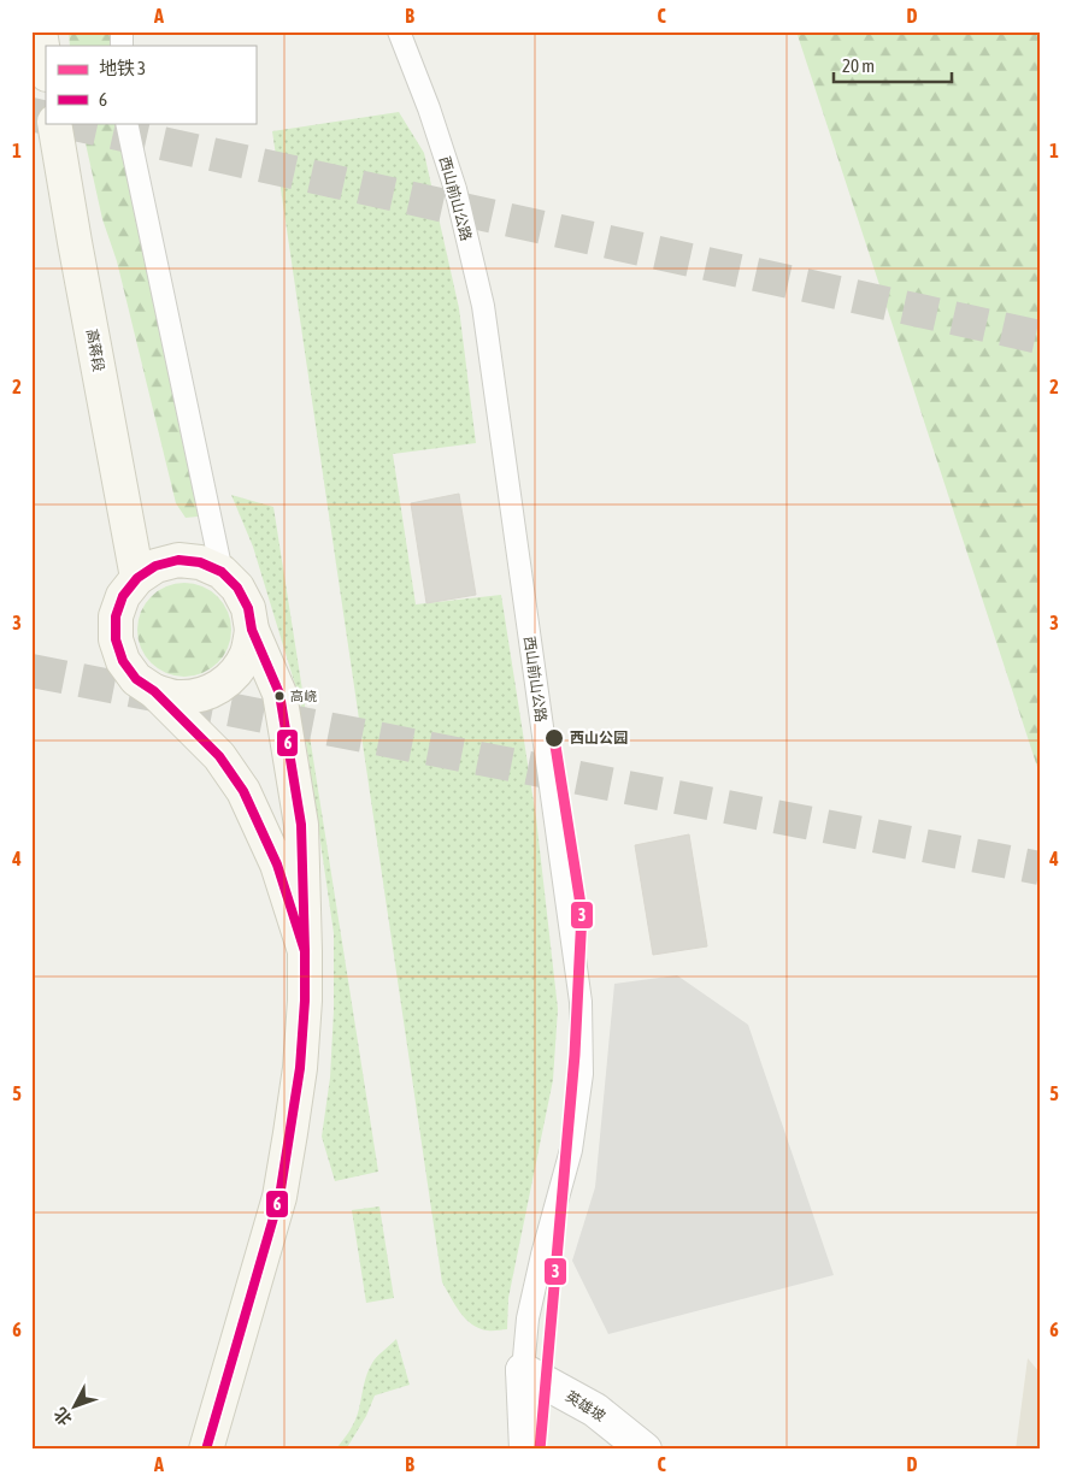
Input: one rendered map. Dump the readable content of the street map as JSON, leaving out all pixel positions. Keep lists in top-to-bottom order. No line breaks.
{"streets":{"main road":["高蒋段"],"street":["英雄坡"],"lane":["西山前山公路"]},"crossings":[["西山前山公路","英雄坡"]],"places":["高峣","西山公园"],"lines":["transit line 6","metro line 3"],"legend":["地铁 3","6"],"scale_bar":"20 m","north":"bottom left","grid":{"columns":["A","B","C","D"],"rows":["1","2","3","4","5","6"]}}
